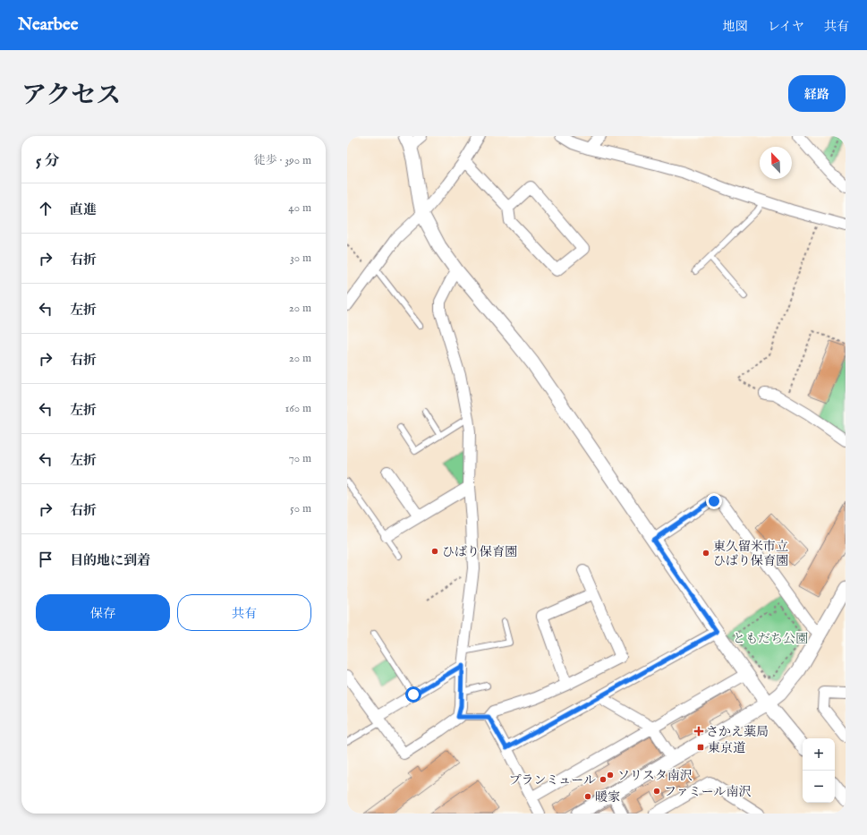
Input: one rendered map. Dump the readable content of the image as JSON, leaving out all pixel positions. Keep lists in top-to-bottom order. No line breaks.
{"parks":["ともだち公園"],"places":{"other":["ひばり保育園","東久留米市立 ひばり保育園","ソリスタ南沢","プランミュール","ファミール南沢","暖家"],"health":["さかえ薬局"],"transit":["東京道"]},"north":"top left","page":{"header":"Nearbee","nav":["地図","レイヤ","共有"],"title":"アクセス","buttons":["経路",["保存","共有"]],"heading":["5 分","徒歩 · 390 m"],"list":[["直進","40 m"],["右折","30 m"],["左折","20 m"],["右折","20 m"],["左折","160 m"],["左折","70 m"],["右折","50 m"],"目的地に到着"],"map_buttons":["+","−"]}}
